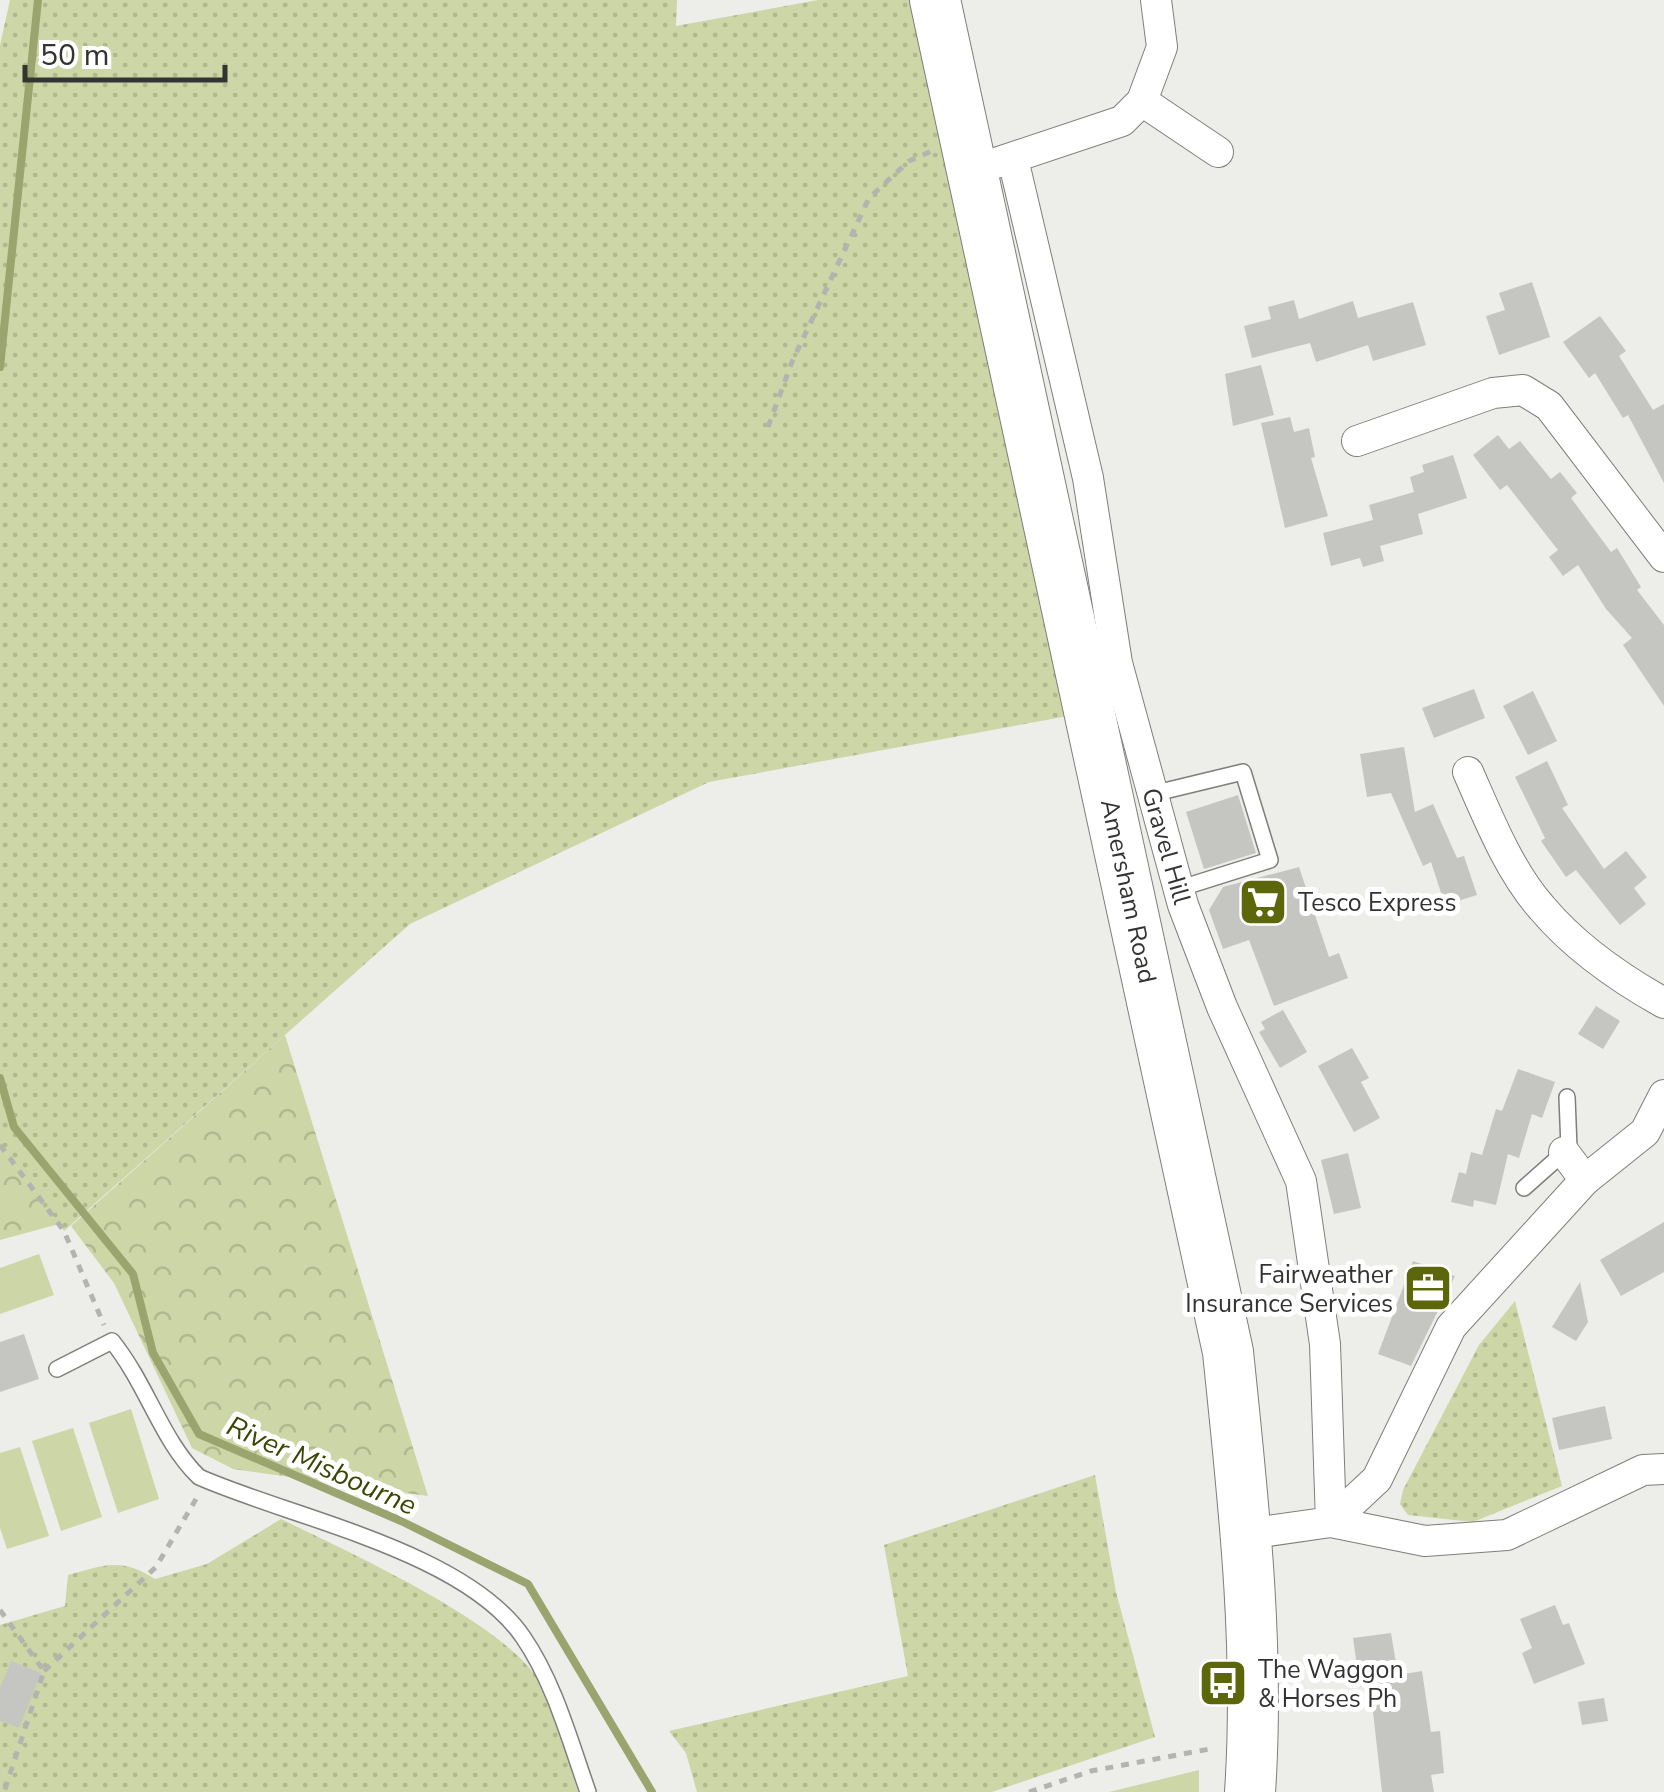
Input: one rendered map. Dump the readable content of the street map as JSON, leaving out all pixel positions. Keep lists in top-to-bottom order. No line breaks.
{"streets":{"highway":["Amersham Road"],"street":["Gravel Hill"]},"crossings":[["Gravel Hill","Amersham Road"]],"water":["River Misbourne"],"places":{"supermarket":["Tesco Express"],"office":["Fairweather Insurance Services"],"bus stop":["The Waggon & Horses Ph"]},"scale_bar":"50 m"}
